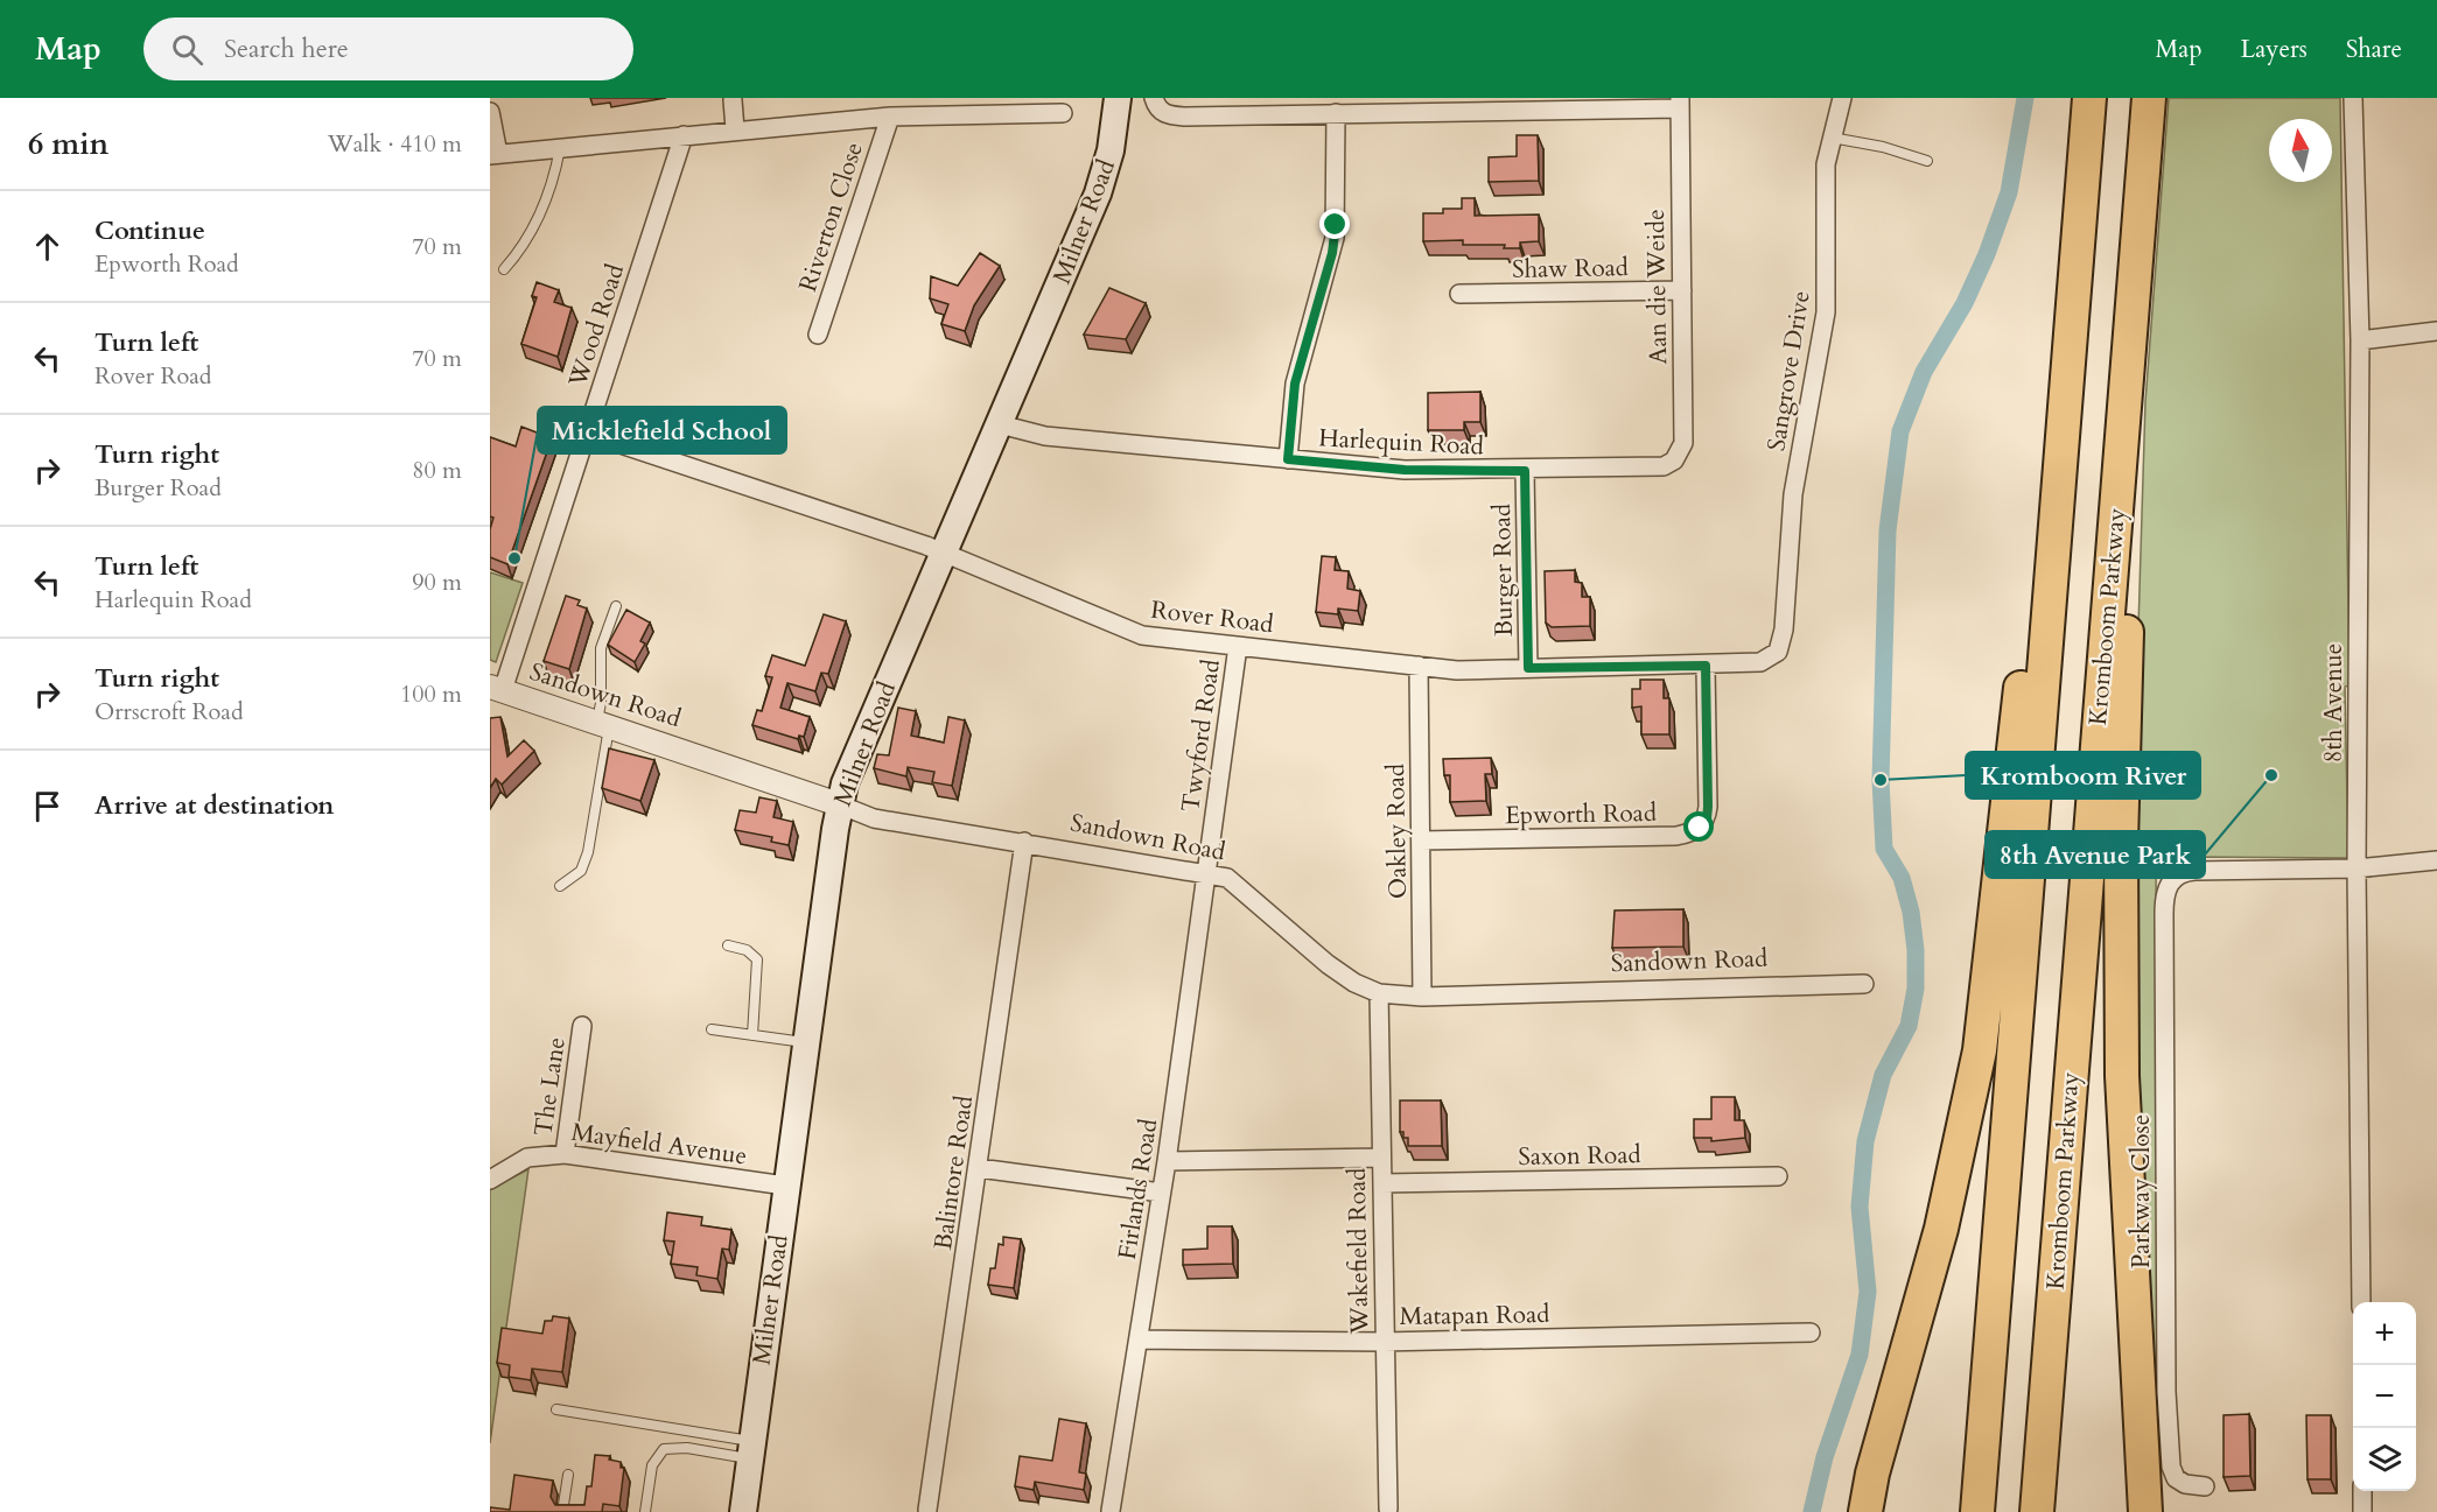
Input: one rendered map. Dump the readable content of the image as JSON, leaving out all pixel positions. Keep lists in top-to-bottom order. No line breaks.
{"streets":{"highway":["Kromboom Parkway"],"main road":["Milner Road"],"street":["Riverton Close","Shaw Road","Aan die Weide","Wood Road","Sangrove Drive","Harlequin Road","Burger Road","Rover Road","Sandown Road","8th Avenue","Twyford Road","Epworth Road","Oakley Road","The Lane","Mayfield Avenue","Saxon Road","Balintore Road","Firlands Road","Parkway Close","Wakefield Road","Matapan Road"]},"crossings":[["Milner Road","Harlequin Road"],["Milner Road","Rover Road"],["Milner Road","Sandown Road"],["Milner Road","Mayfield Avenue"],["Shaw Road","Aan die Weide"],["Aan die Weide","Harlequin Road"],["Wood Road","Rover Road"],["Wood Road","Sandown Road"],["Sangrove Drive","Rover Road"],["Harlequin Road","Burger Road"],["Burger Road","Rover Road"],["Rover Road","Twyford Road"],["Rover Road","Epworth Road"],["Rover Road","Oakley Road"],["Sandown Road","Twyford Road"],["Sandown Road","Oakley Road"],["Sandown Road","Balintore Road"],["Sandown Road","Firlands Road"],["Sandown Road","Wakefield Road"],["8th Avenue","Parkway Close"],["Twyford Road","Firlands Road"],["Epworth Road","Oakley Road"],["The Lane","Mayfield Avenue"],["Saxon Road","Wakefield Road"],["Firlands Road","Matapan Road"],["Wakefield Road","Matapan Road"]],"places":["Micklefield School","8th Avenue Park","Kromboom River"],"north":"top","page":{"header":"Map","search":"Search here","nav":["Map","Layers","Share"],"heading":["6 min","Walk · 410 m"],"list":[["Continue","Epworth Road","70 m"],["Turn left","Rover Road","70 m"],["Turn right","Burger Road","80 m"],["Turn left","Harlequin Road","90 m"],["Turn right","Orrscroft Road","100 m"],"Arrive at destination"],"map_buttons":["+","−"]}}
